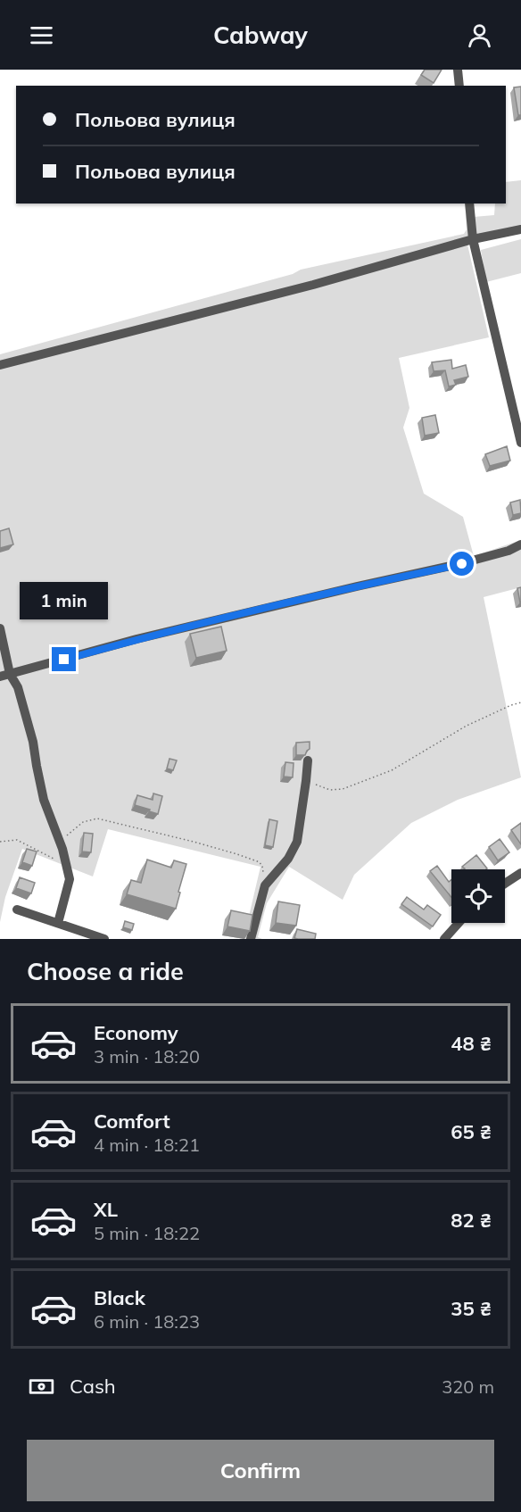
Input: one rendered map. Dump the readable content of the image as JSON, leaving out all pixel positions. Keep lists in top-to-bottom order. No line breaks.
{"page":{"header":"Cabway","banner":["Польова вулиця","Польова вулиця"],"bubble":"1 min","heading":"Choose a ride","list":[{"name":"Economy","note":"3 min · 18:20","value":"48 ₴"},{"name":"Comfort","note":"4 min · 18:21","value":"65 ₴"},{"name":"XL","note":"5 min · 18:22","value":"82 ₴"},{"name":"Black","note":"6 min · 18:23","value":"35 ₴"}],"pay":["Cash","320 m"],"buttons":"Confirm"}}
